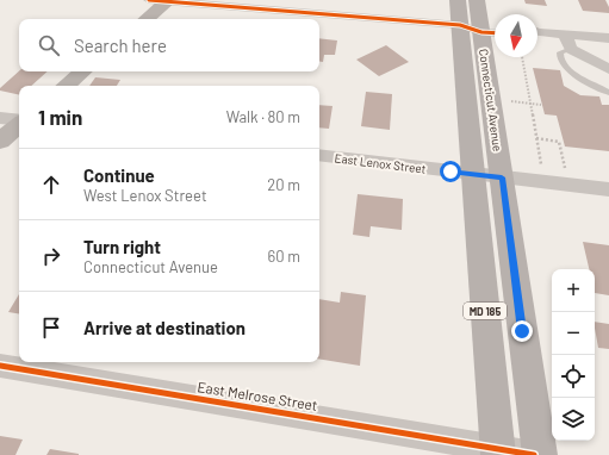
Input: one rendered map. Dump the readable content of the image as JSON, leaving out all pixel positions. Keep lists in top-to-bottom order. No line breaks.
{"streets":{"main road":["Connecticut Avenue","MD 185"],"street":["East Lenox Street","East Melrose Street"]},"crossings":[["Connecticut Avenue","East Lenox Street"],["Connecticut Avenue","East Melrose Street"]],"north":"bottom","page":{"search":"Search here","heading":["1 min","Walk · 80 m"],"list":[["Continue","West Lenox Street","20 m"],["Turn right","Connecticut Avenue","60 m"],"Arrive at destination"],"map_buttons":["+","−"]}}
